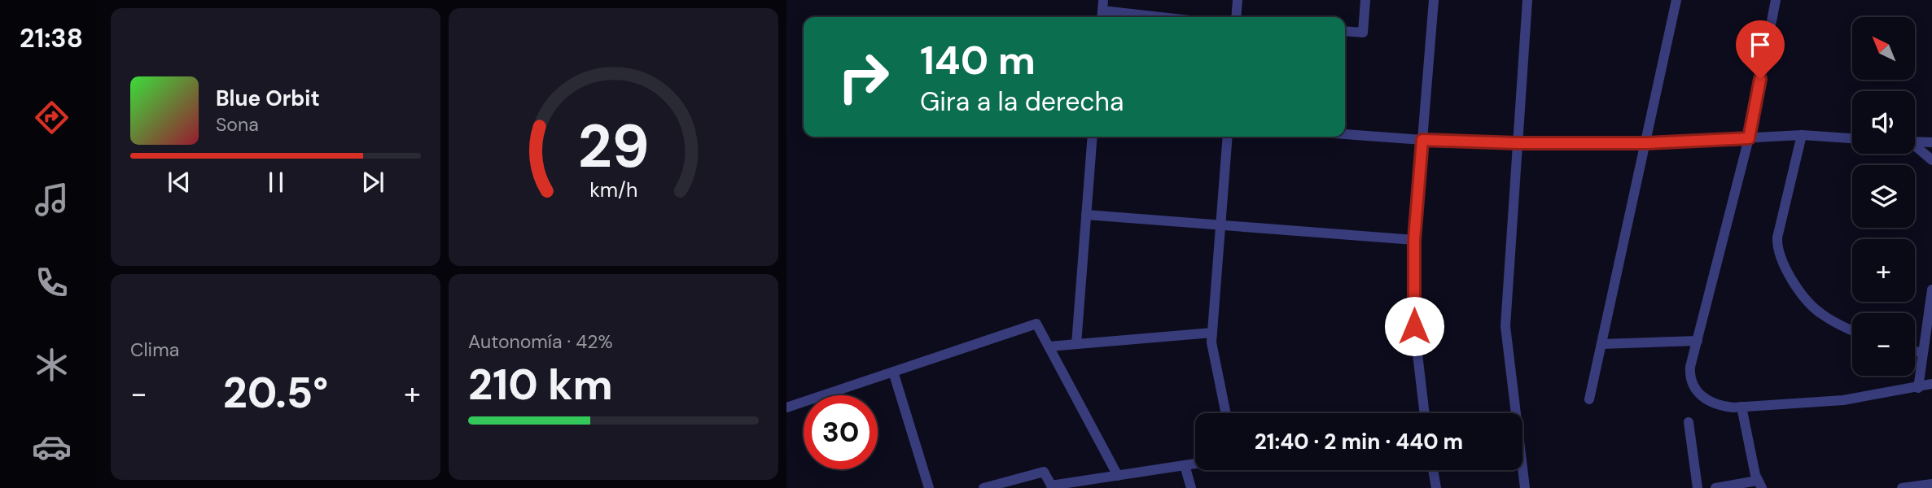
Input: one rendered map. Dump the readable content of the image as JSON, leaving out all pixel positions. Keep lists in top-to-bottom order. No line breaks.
{"north":"top left","page":{"tabs":"21:38","map_buttons":["+","−"],"turn":["140 m","Gira a la derecha"],"song":["Blue Orbit","Sona"],"tile":["Clima",["Autonomía · 42%","210 km"]],"heat":["−","20.5°","+"],"limit":"30","trip":"21:40 · 2 min · 440 m","gauge":["29","km/h"]}}
